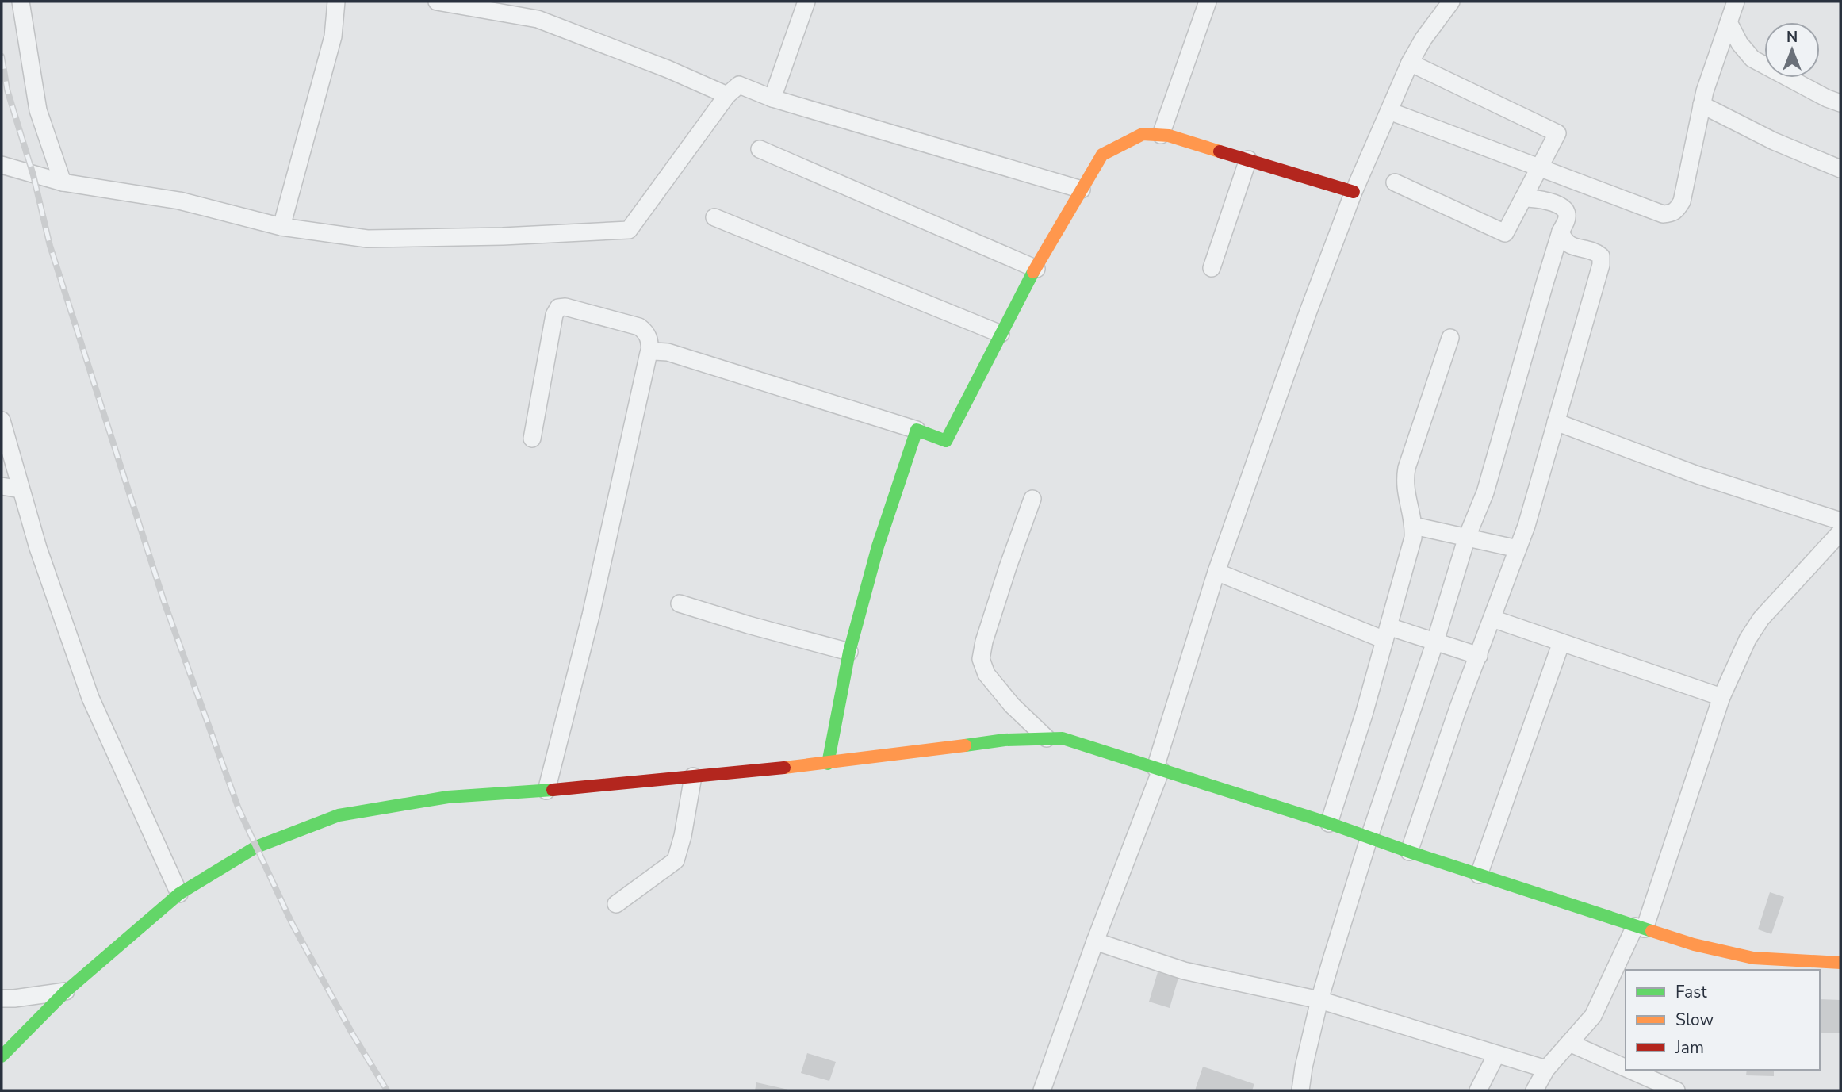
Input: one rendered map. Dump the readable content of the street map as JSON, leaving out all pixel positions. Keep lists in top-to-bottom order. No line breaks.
{"legend":["Fast","Slow","Jam"],"north":"top"}
